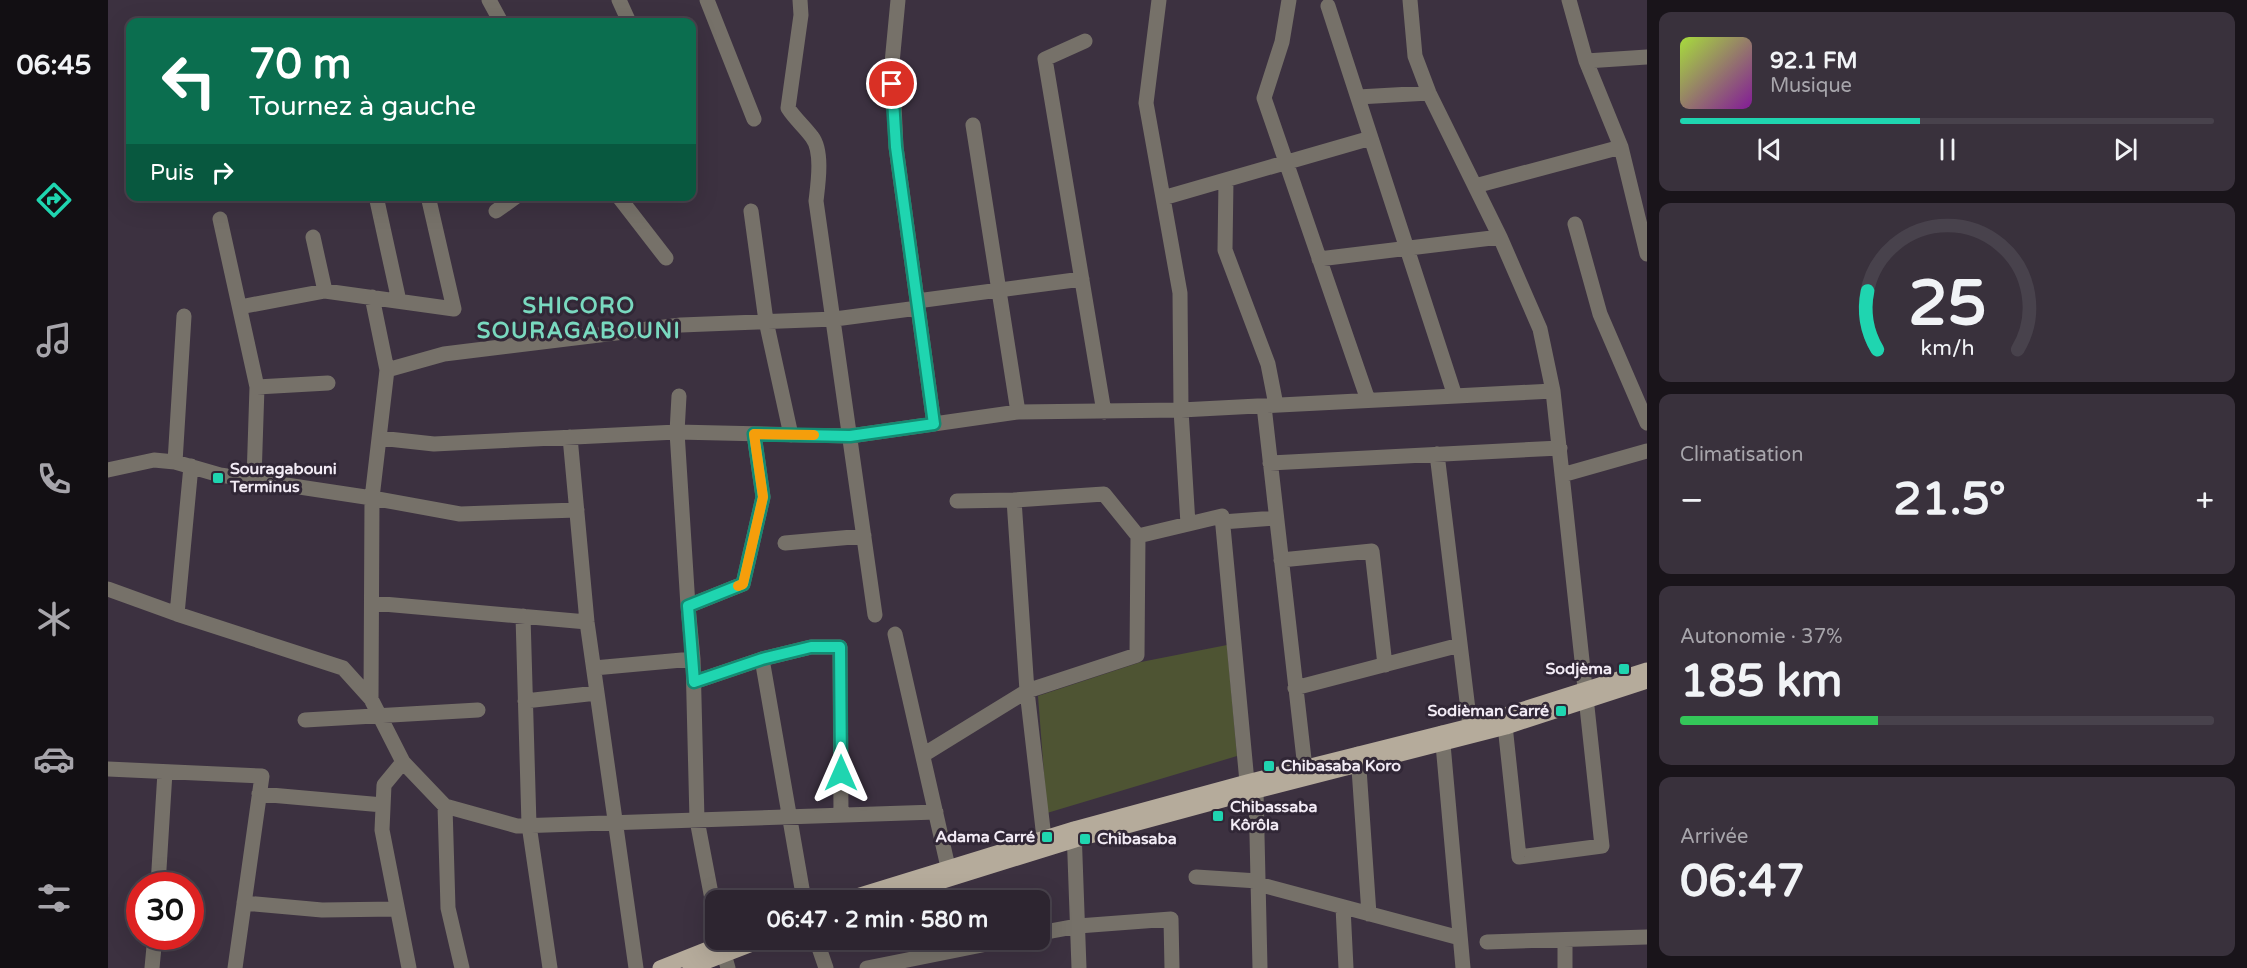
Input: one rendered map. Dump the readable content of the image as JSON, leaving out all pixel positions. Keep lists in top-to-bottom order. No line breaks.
{"districts":["SHICORO SOURAGABOUNI"],"places":{"transit":["Souragabouni Terminus","Sodjèma","Sodièman Carré","Chibasaba Koro","Chibassaba Kôrôla","Adama Carré","Chibasaba"]},"page":{"tabs":"06:45","turn":["70 m","Tournez à gauche"],"song":["92.1 FM","Musique"],"then":"Puis","tile":["Climatisation",["Autonomie · 37%","185 km"],["Arrivée","06:47"]],"heat":["−","21.5°","+"],"limit":"30","trip":"06:47 · 2 min · 580 m","gauge":["25","km/h"]}}
